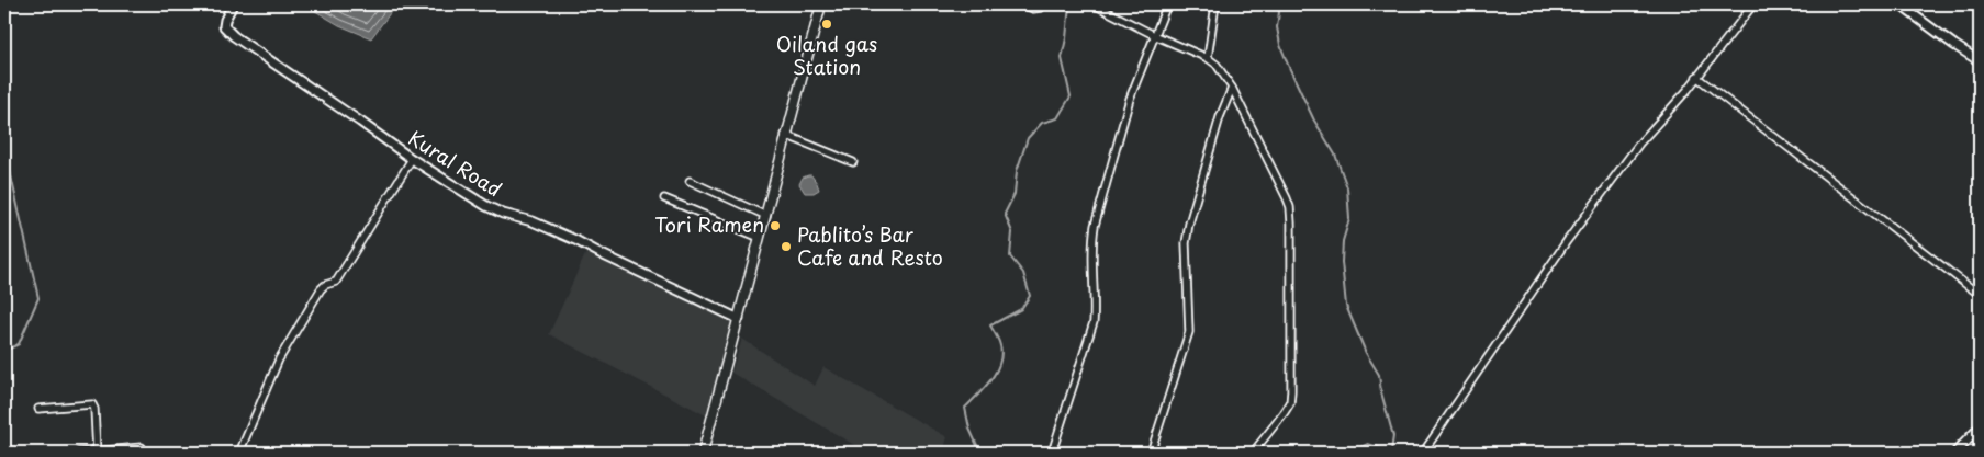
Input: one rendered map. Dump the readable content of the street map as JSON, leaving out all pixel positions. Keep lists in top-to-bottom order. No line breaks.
{"streets":{"street":["Kural Road"]},"places":["Oiland gas Station","Tori Ramen","Pablito’s Bar Cafe and Resto"]}
